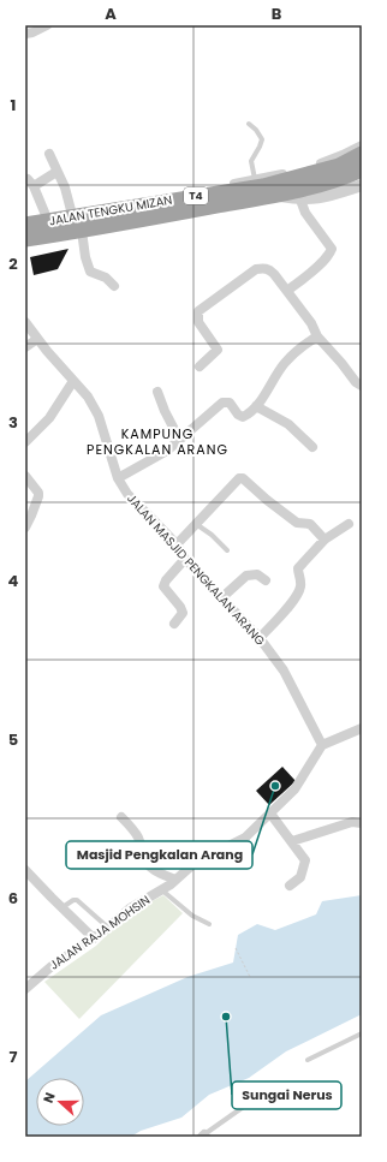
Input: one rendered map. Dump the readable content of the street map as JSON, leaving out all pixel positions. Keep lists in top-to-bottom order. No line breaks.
{"streets":{"highway":["T4","JALAN TENGKU MIZAN"],"street":["JALAN MASJID PENGKALAN ARANG","JALAN RAJA MOHSIN"]},"crossings":[["JALAN MASJID PENGKALAN ARANG","JALAN RAJA MOHSIN"]],"districts":["KAMPUNG PENGKALAN ARANG"],"places":["Masjid Pengkalan Arang","Sungai Nerus"],"north":"left","grid":{"columns":["A","B"],"rows":["1","2","3","4","5","6","7"]}}
